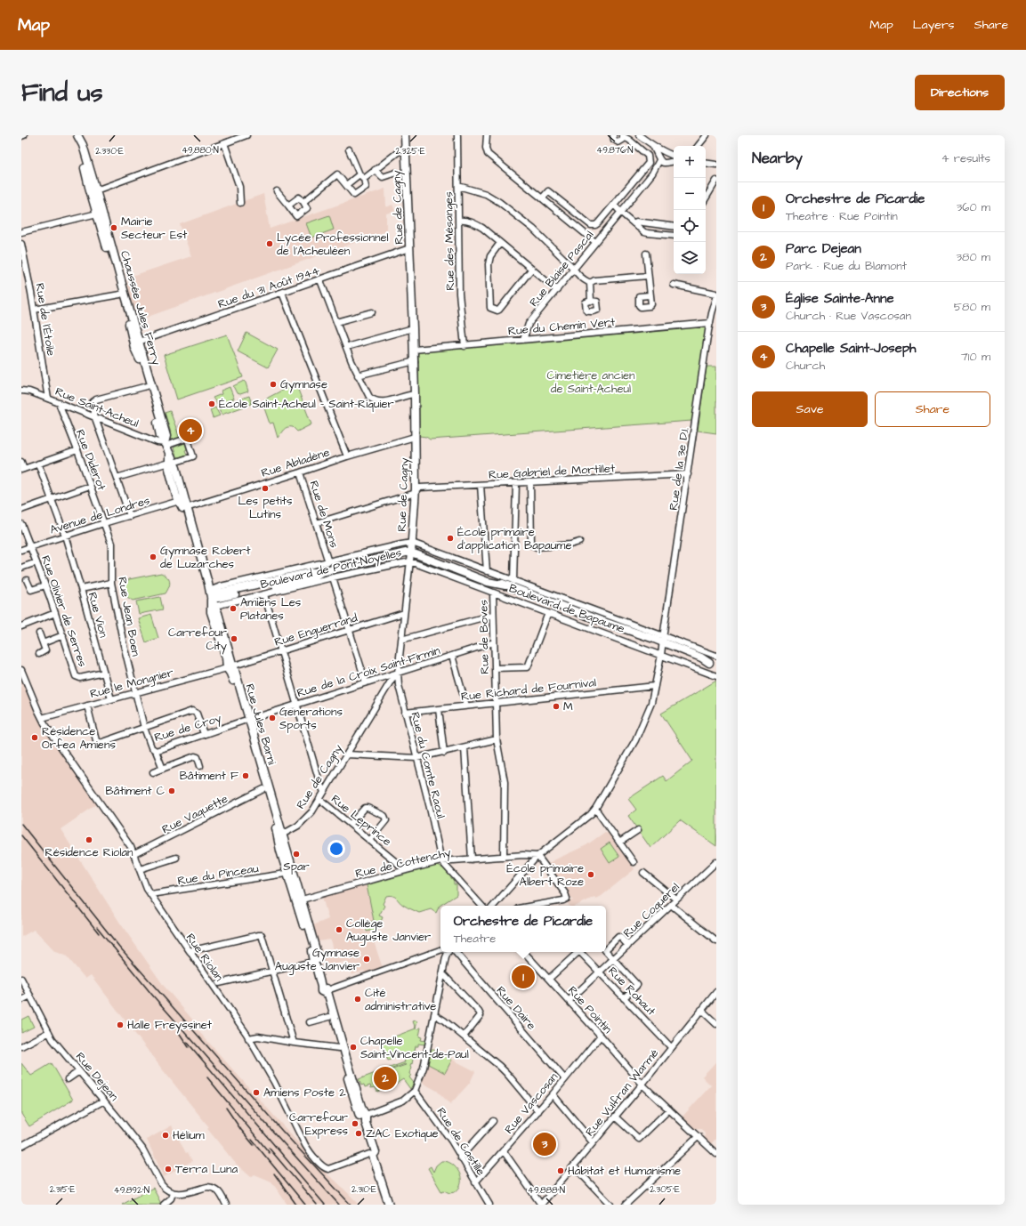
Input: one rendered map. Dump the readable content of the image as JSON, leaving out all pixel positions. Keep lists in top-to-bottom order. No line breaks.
{"streets":{"main road":["Rue de Cagny","Chaussée Jules Ferry","Boulevard de Pont-Noyelles","Boulevard de Bapaume","Rue Jules Barni"],"street":["Rue des Mésanges","Rue Blaise Pascal","Rue du 31 Août 1944","Rue de l'Étoile","Rue du Chemin Vert","Rue Saint-Acheul","Rue Diderot","Rue Abladène","Rue de la 3e D.I.","Rue Gabriel de Mortillet","Rue de Mons","Avenue de Londres","Rue Olivier de Serres","Rue Vion","Rue Jean Boen","Rue Enguerrand","Rue de Boves","Rue de la Croix Saint-Firmin","Rue le Mongnier","Rue Richard de Fournival","Rue de Croy","Rue du Comte Raoul","Rue Vaquette","Rue Leprince","Rue de Cottenchy","Rue du Pinceau","Rue Coquerel","Rue Riolan","Rue Rohaut","Rue Daire","Rue Pointin","Rue Dejean","Rue Vulfran Warmé","Rue Vascosan","Rue de Castille"]},"crossings":[["Rue de Cagny","Rue du 31 Août 1944"],["Rue de Cagny","Rue du Chemin Vert"],["Rue de Cagny","Rue Abladène"],["Rue de Cagny","Rue Gabriel de Mortillet"],["Rue de Cagny","Boulevard de Pont-Noyelles"],["Rue de Cagny","Boulevard de Bapaume"],["Rue de Cagny","Rue Enguerrand"],["Rue de Cagny","Rue de la Croix Saint-Firmin"],["Rue de Cagny","Rue Jules Barni"],["Rue de Cagny","Rue du Comte Raoul"],["Rue de Cagny","Rue Leprince"],["Rue des Mésanges","Rue du Chemin Vert"],["Rue Blaise Pascal","Rue du Chemin Vert"],["Rue du 31 Août 1944","Chaussée Jules Ferry"],["Chaussée Jules Ferry","Rue Saint-Acheul"],["Chaussée Jules Ferry","Rue Abladène"],["Chaussée Jules Ferry","Avenue de Londres"],["Chaussée Jules Ferry","Boulevard de Pont-Noyelles"],["Chaussée Jules Ferry","Rue Jules Barni"],["Rue de l'Étoile","Rue Saint-Acheul"],["Rue du Chemin Vert","Rue de la 3e D.I."],["Rue Saint-Acheul","Rue Diderot"],["Rue Diderot","Avenue de Londres"],["Rue Diderot","Rue Jean Boen"],["Rue Abladène","Rue de Mons"],["Rue de la 3e D.I.","Rue Gabriel de Mortillet"],["Rue de la 3e D.I.","Boulevard de Bapaume"],["Rue Gabriel de Mortillet","Rue de Mons"],["Rue de Mons","Boulevard de Pont-Noyelles"],["Avenue de Londres","Rue Olivier de Serres"],["Avenue de Londres","Rue Vion"],["Avenue de Londres","Rue Jean Boen"],["Boulevard de Pont-Noyelles","Boulevard de Bapaume"],["Boulevard de Pont-Noyelles","Rue Jules Barni"],["Boulevard de Bapaume","Rue de Boves"],["Rue Olivier de Serres","Rue Vion"],["Rue Vion","Rue le Mongnier"],["Rue Jean Boen","Rue le Mongnier"],["Rue Jean Boen","Rue de Croy"],["Rue Enguerrand","Rue le Mongnier"],["Rue Enguerrand","Rue Jules Barni"],["Rue de Boves","Rue de la Croix Saint-Firmin"],["Rue de Boves","Rue Richard de Fournival"],["Rue de Boves","Rue de Cottenchy"],["Rue de la Croix Saint-Firmin","Rue Jules Barni"],["Rue de la Croix Saint-Firmin","Rue de Croy"],["Rue de la Croix Saint-Firmin","Rue du Comte Raoul"],["Rue le Mongnier","Rue Jules Barni"],["Rue le Mongnier","Rue de Croy"],["Rue le Mongnier","Rue Riolan"],["Rue Richard de Fournival","Rue du Comte Raoul"],["Rue Jules Barni","Rue de Croy"],["Rue Jules Barni","Rue Vaquette"],["Rue Jules Barni","Rue de Cottenchy"],["Rue Jules Barni","Rue du Pinceau"],["Rue Jules Barni","Rue Riolan"],["Rue du Comte Raoul","Rue de Cottenchy"],["Rue Vaquette","Rue Riolan"],["Rue Leprince","Rue de Cottenchy"],["Rue du Pinceau","Rue Riolan"],["Rue Coquerel","Rue Rohaut"],["Rue Coquerel","Rue Pointin"],["Rue Rohaut","Rue Vulfran Warmé"],["Rue Daire","Rue Vascosan"],["Rue Pointin","Rue Vulfran Warmé"],["Rue Pointin","Rue Vascosan"],["Rue Vascosan","Rue de Castille"]],"parks":["Cimetière ancien de Saint-Acheul"],"places":["Mairie Secteur Est","Lycée Professionnel de l'Acheuléen","Gymnase","École Saint-Acheul - Saint-Riquier","Les petits Lutins","École primaire d'application Bapaume","Gymnase Robert de Luzarches","Amiens Les Platanes","Carrefour City","M","Generations Sports","Résidence Orfea Amiens","Bâtiment F","Bâtiment C","Résidence Riolan","Spar","École primaire Albert Roze","Collège Auguste Janvier","Gymnase Auguste Janvier","Cité administrative","Halle Freyssinet","Chapelle Saint-Vincent-de-Paul","Amiens Poste 2","Carrefour Express","ZAC Exotique","Hélium","Terra Luna","Habitat et Humanisme"],"page":{"header":"Map","nav":["Map","Layers","Share"],"buttons":["Directions",["Save","Share"]],"title":"Find us","heading":["Nearby","4 results"],"map_buttons":["+","−"],"list":[{"mark":"1","name":"Orchestre de Picardie","note":"Theatre · Rue Pointin","value":"360 m"},{"mark":"2","name":"Parc Dejean","note":"Park · Rue du Blamont","value":"380 m"},{"mark":"3","name":"Église Sainte-Anne","note":"Church · Rue Vascosan","value":"580 m"},{"mark":"4","name":"Chapelle Saint-Joseph","note":"Church","value":"710 m"}],"pins":["4","1","2","3"],"popup":["Orchestre de Picardie","Theatre"]},"coordinates":["49.880°N","49.876°N","2.330°E","2.325°E","2.315°E","2.310°E","2.305°E","49.892°N","49.888°N"]}
